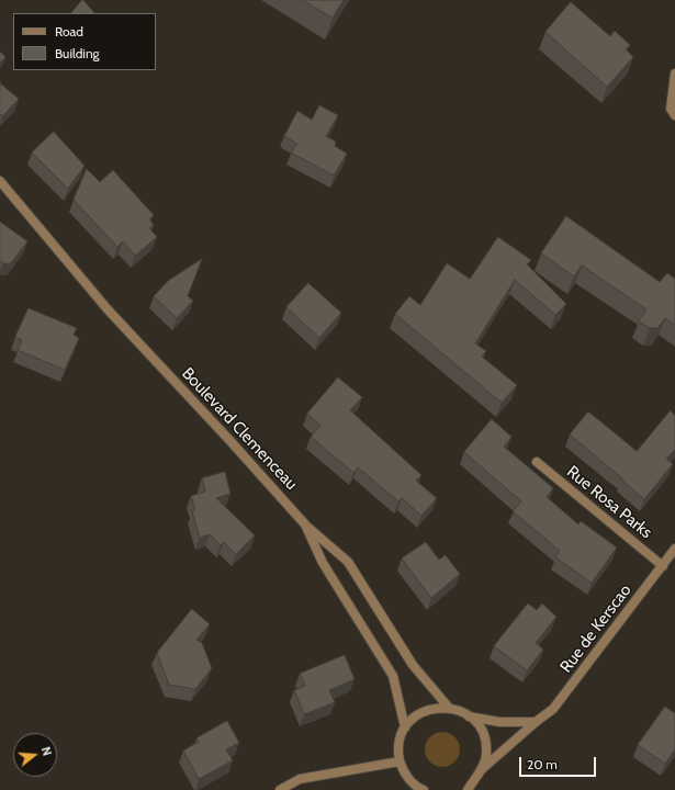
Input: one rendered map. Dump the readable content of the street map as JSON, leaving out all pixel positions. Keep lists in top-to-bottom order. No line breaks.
{"streets":{"street":["Boulevard Clemenceau","Rue Rosa Parks","Rue de Kerscao"]},"crossings":[["Rue Rosa Parks","Rue de Kerscao"]],"legend":["Road","Building"],"scale_bar":"20 m","north":"right"}
